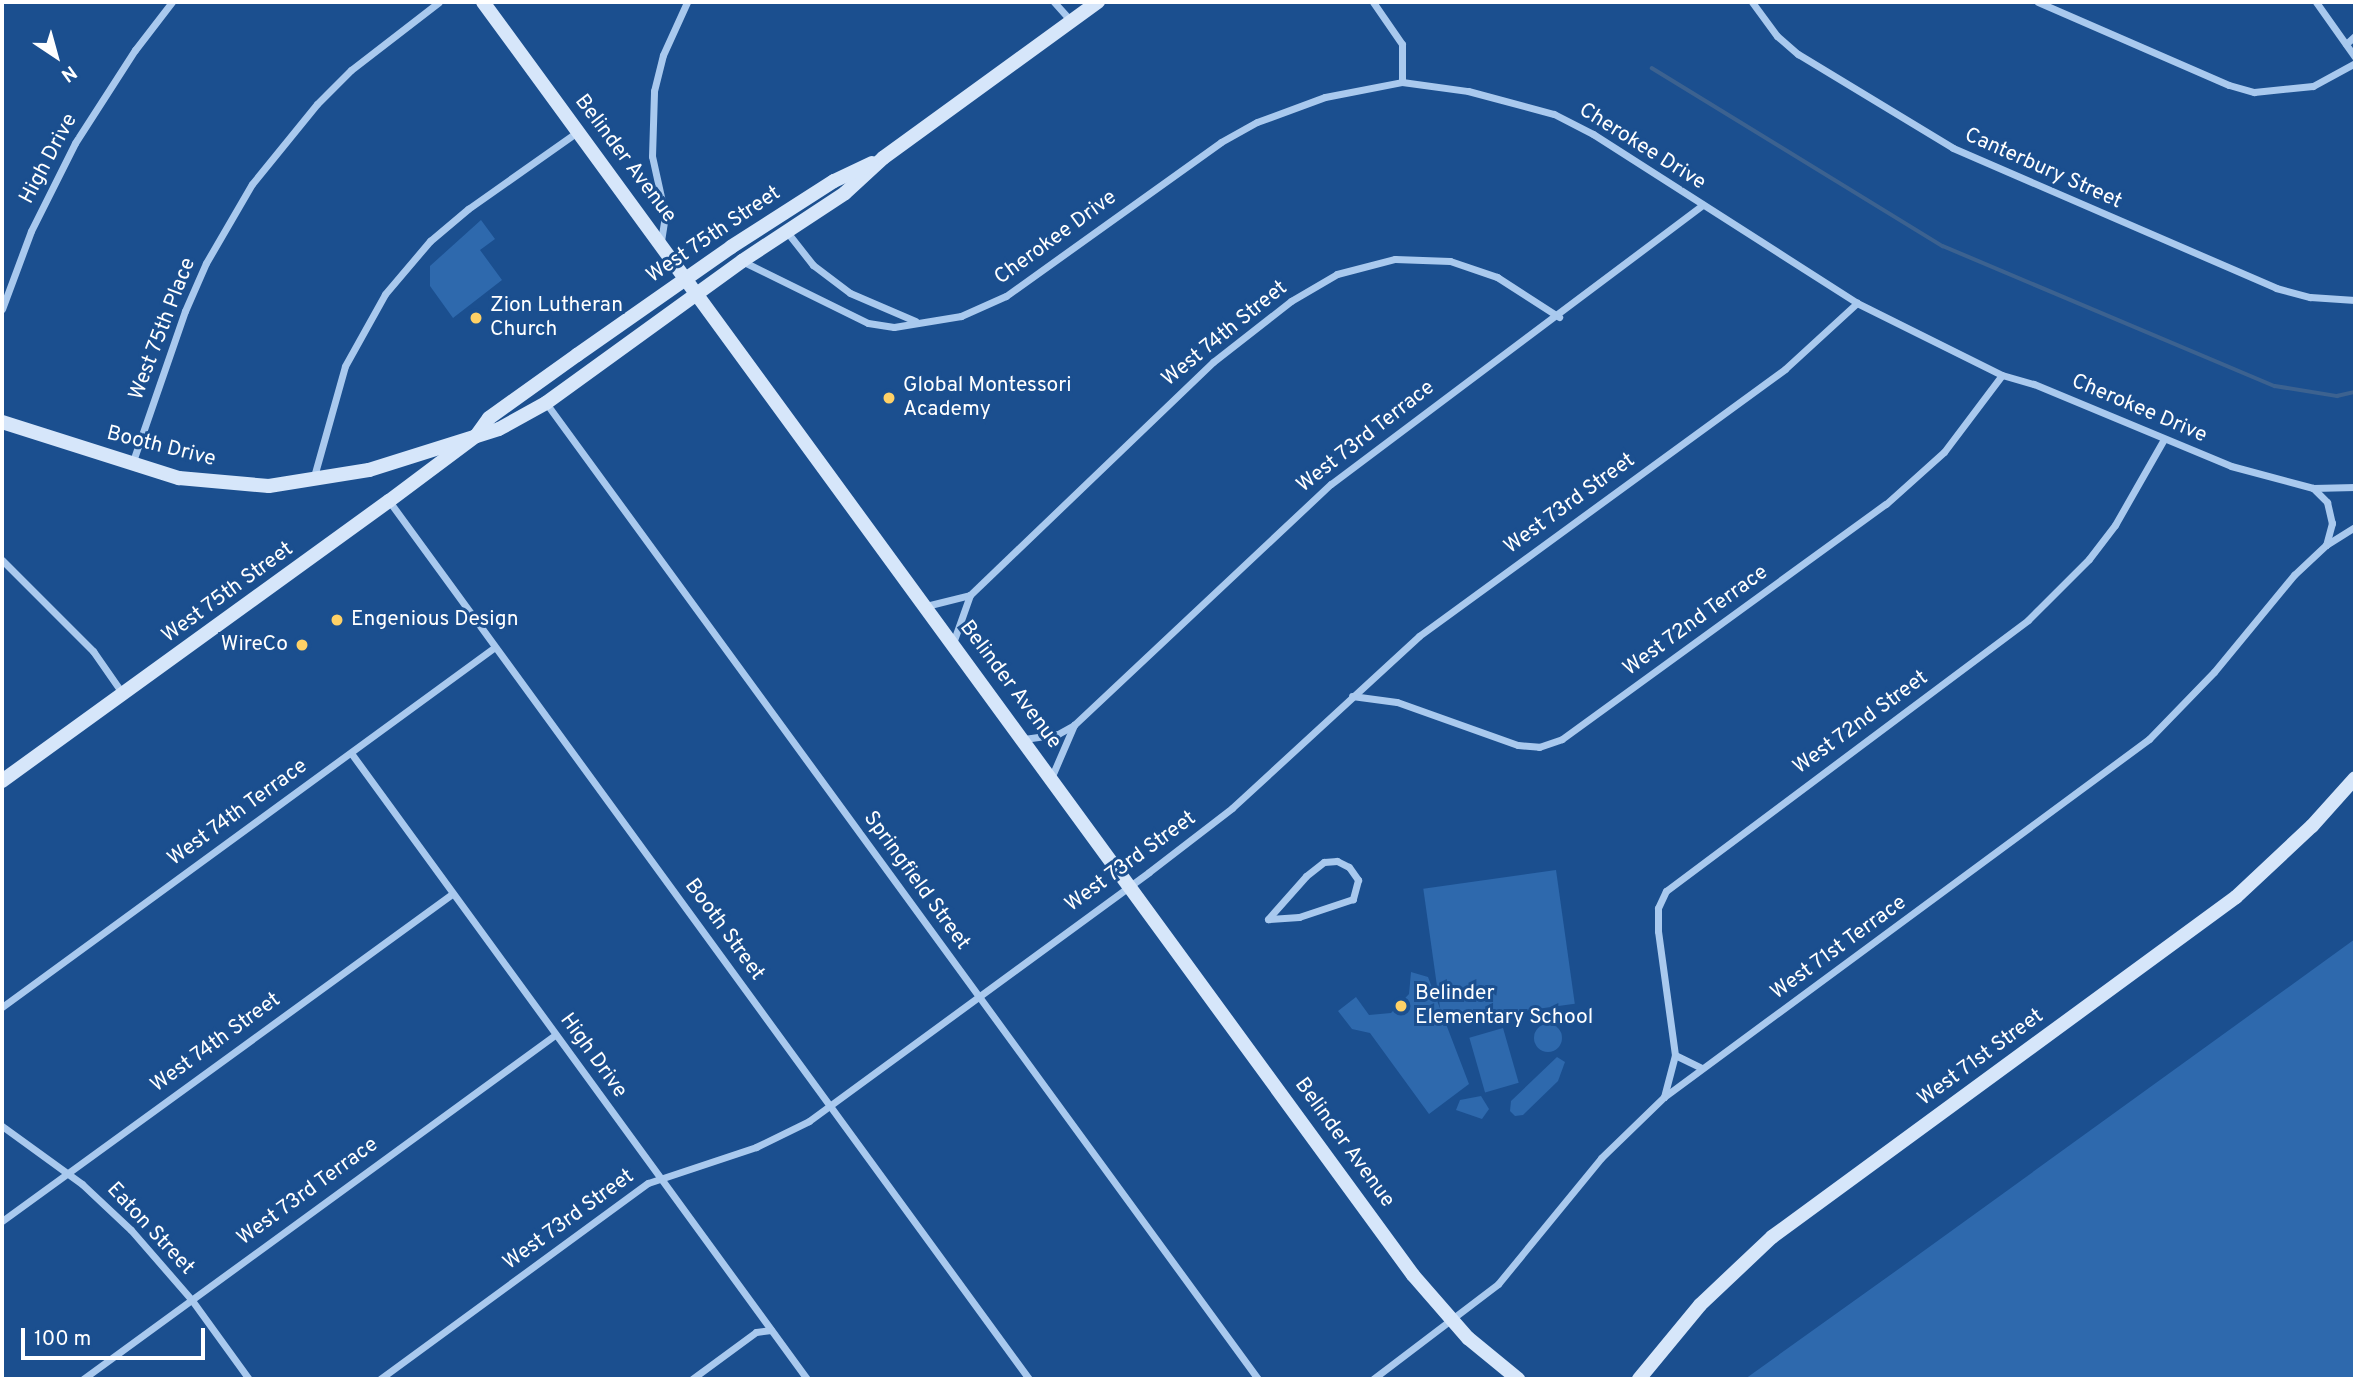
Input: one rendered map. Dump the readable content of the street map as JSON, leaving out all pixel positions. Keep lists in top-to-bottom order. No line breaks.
{"streets":{"street":["Cherokee Drive","High Drive","Belinder Avenue","Canterbury Street","West 75th Street","West 75th Place","West 74th Street","West 73rd Terrace","Booth Drive","West 73rd Street","West 72nd Terrace","West 72nd Street","West 74th Terrace","Springfield Street","Booth Street","West 71st Terrace","West 71st Street","Eaton Street"]},"crossings":[["Cherokee Drive","West 75th Street"],["Cherokee Drive","West 73rd Terrace"],["Cherokee Drive","West 73rd Street"],["Cherokee Drive","West 72nd Terrace"],["Cherokee Drive","West 72nd Street"],["High Drive","West 74th Street"],["High Drive","West 73rd Terrace"],["High Drive","West 73rd Street"],["High Drive","West 74th Terrace"],["Belinder Avenue","West 75th Street"],["Belinder Avenue","West 74th Street"],["Belinder Avenue","West 73rd Terrace"],["Belinder Avenue","West 73rd Street"],["Belinder Avenue","West 71st Terrace"],["West 75th Street","Booth Drive"],["West 75th Street","Springfield Street"],["West 75th Street","Booth Street"],["West 75th Place","Booth Drive"],["West 74th Street","West 73rd Terrace"],["West 74th Street","Eaton Street"],["West 73rd Terrace","Eaton Street"],["West 73rd Street","West 72nd Terrace"],["West 73rd Street","Springfield Street"],["West 73rd Street","Booth Street"],["West 72nd Street","West 71st Terrace"],["West 74th Terrace","Booth Street"]],"places":["Zion Lutheran Church","Global Montessori Academy","Engenious Design","WireCo","Belinder Elementary School"],"scale_bar":"100 m","north":"bottom right"}
